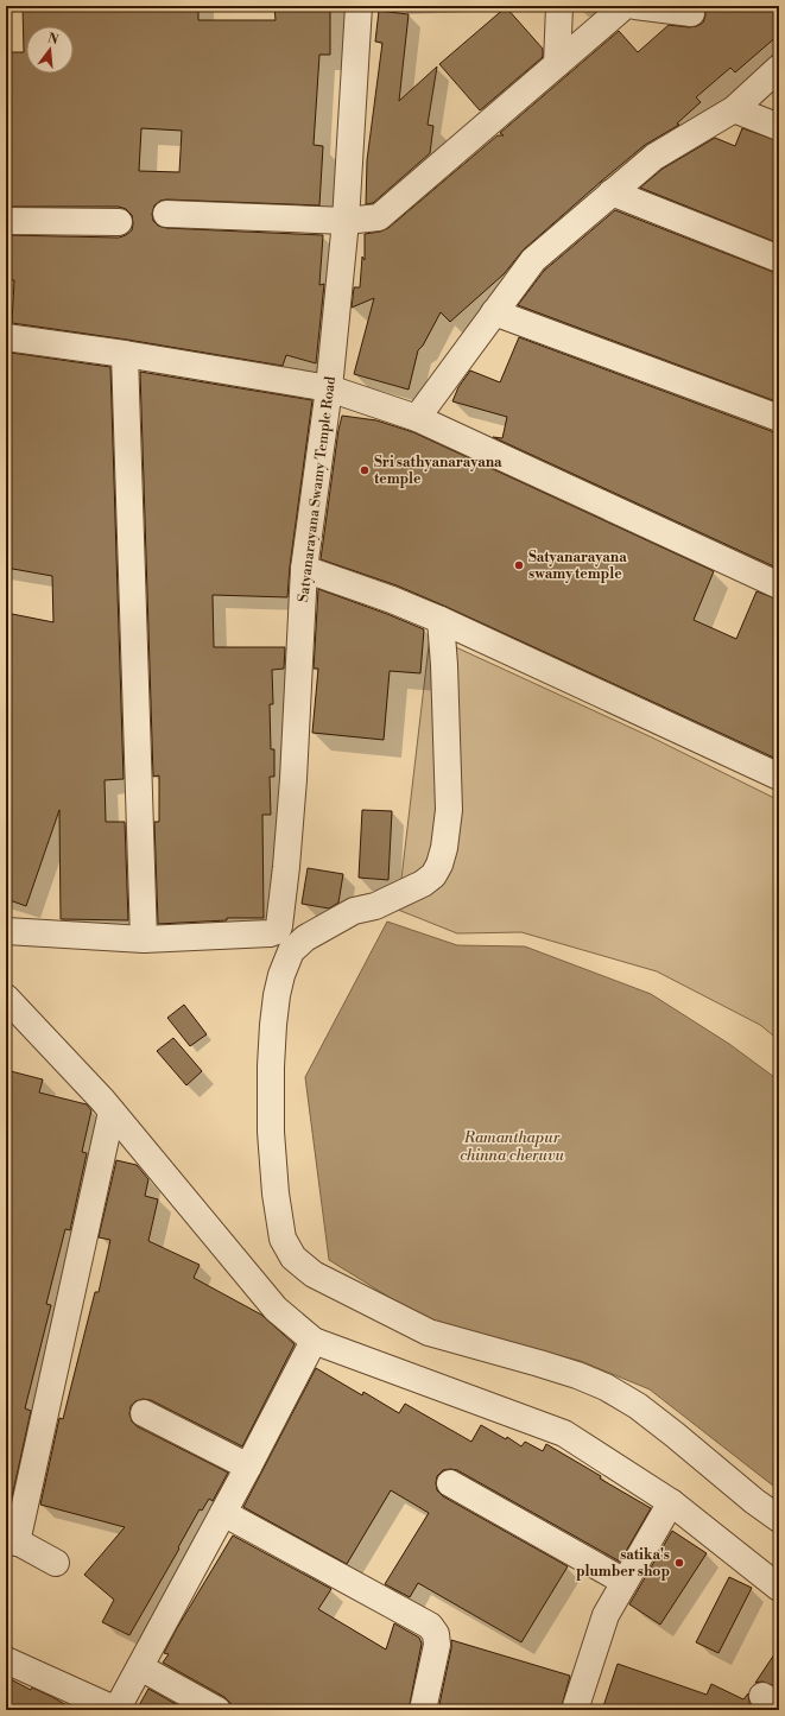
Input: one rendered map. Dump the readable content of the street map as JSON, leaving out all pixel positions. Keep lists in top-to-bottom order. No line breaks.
{"streets":{"street":["Satyanarayana Swamy Temple Road"]},"water":["Ramanthapur chinna cheruvu"],"places":["Sri sathyanarayana temple","Satyanarayana swamy temple","satika's plumber shop"],"north":"top"}
